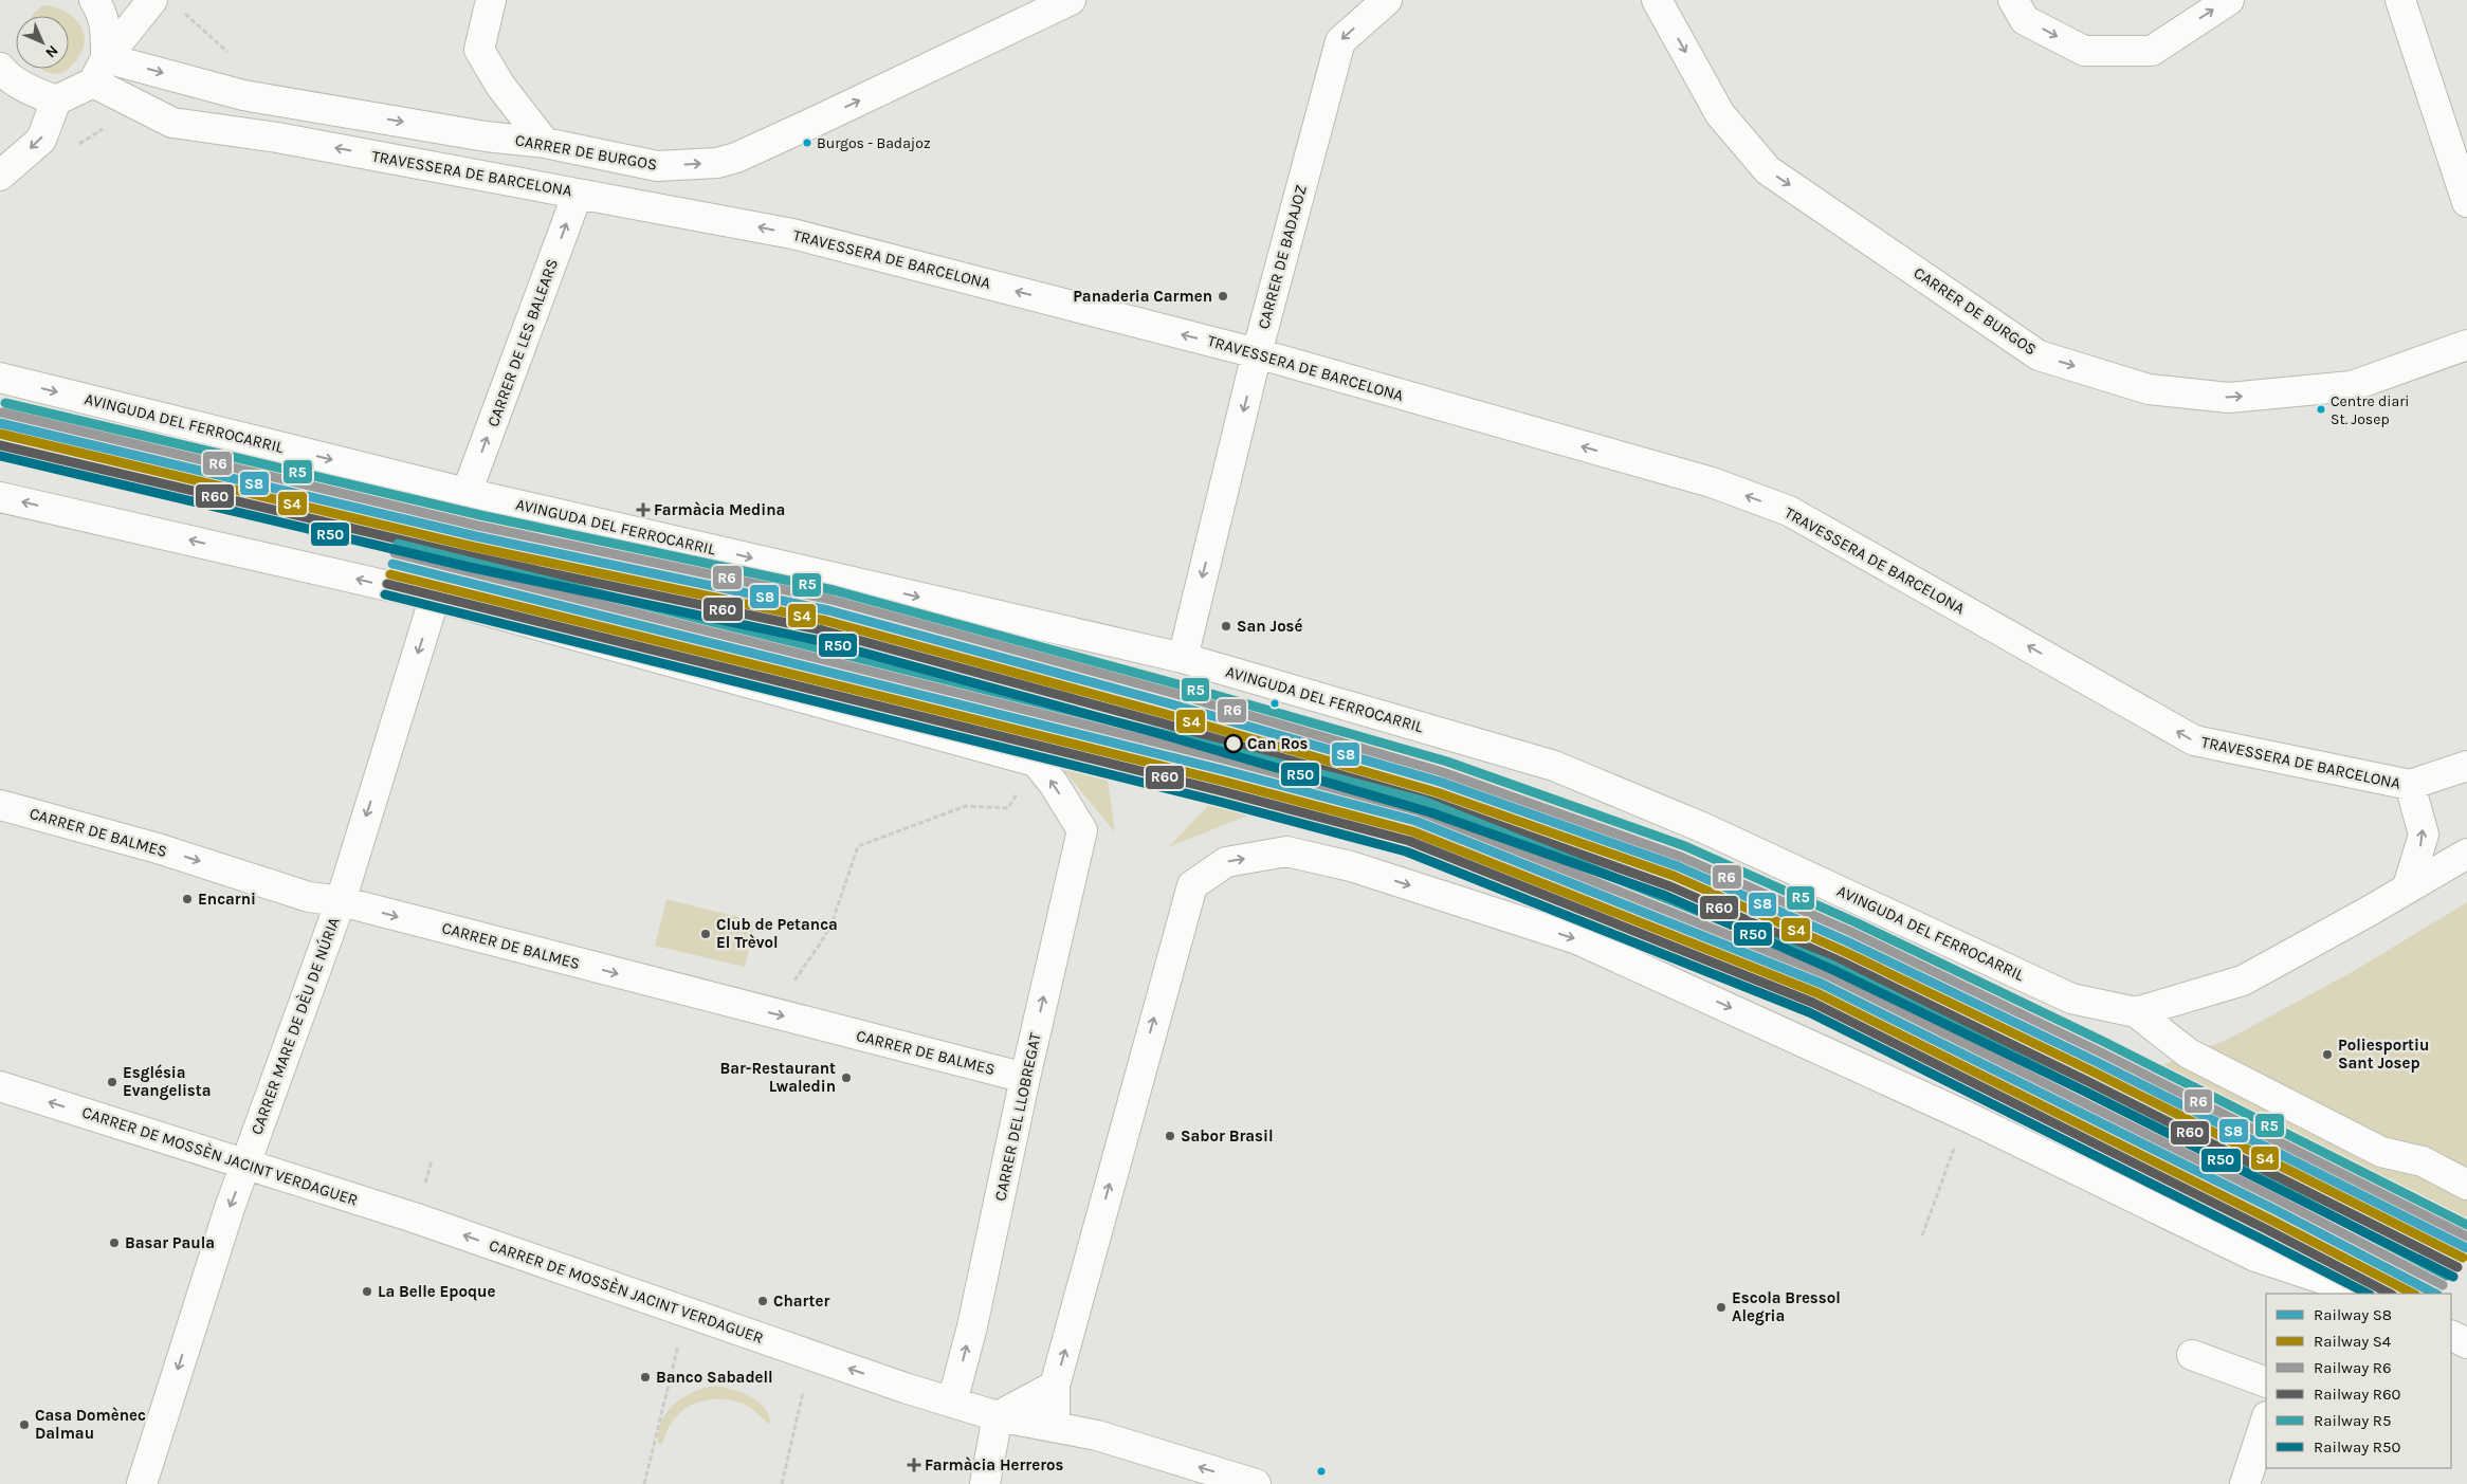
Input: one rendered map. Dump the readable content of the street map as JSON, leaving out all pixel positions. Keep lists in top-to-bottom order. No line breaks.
{"streets":{"street":["CARRER DE BURGOS","TRAVESSERA DE BARCELONA","CARRER DE BADAJOZ","CARRER DE LES BALEARS","AVINGUDA DEL FERROCARRIL","CARRER DE BALMES","CARRER MARE DE DÈU DE NÚRIA","CARRER DEL LLOBREGAT","CARRER DE MOSSÈN JACINT VERDAGUER"]},"crossings":[["CARRER DE BURGOS","TRAVESSERA DE BARCELONA"],["TRAVESSERA DE BARCELONA","CARRER DE BADAJOZ"],["TRAVESSERA DE BARCELONA","CARRER DE LES BALEARS"],["CARRER DE BADAJOZ","AVINGUDA DEL FERROCARRIL"],["CARRER DE LES BALEARS","AVINGUDA DEL FERROCARRIL"],["CARRER DE BALMES","CARRER MARE DE DÈU DE NÚRIA"],["CARRER DE BALMES","CARRER DEL LLOBREGAT"],["CARRER MARE DE DÈU DE NÚRIA","CARRER DE MOSSÈN JACINT VERDAGUER"],["CARRER DEL LLOBREGAT","CARRER DE MOSSÈN JACINT VERDAGUER"]],"one_way":["CARRER DE BURGOS","TRAVESSERA DE BARCELONA","CARRER DE BADAJOZ","CARRER DE LES BALEARS","CARRER DE BALMES","CARRER MARE DE DÈU DE NÚRIA","CARRER DEL LLOBREGAT","CARRER DE MOSSÈN JACINT VERDAGUER"],"places":{"other":["Burgos - Badajoz","Panaderia Carmen","Centre diari St. Josep","San José","Can Ros","Encarni","Club de Petanca El Trèvol","Poliesportiu Sant Josep","Bar-Restaurant Lwaledin","Església Evangelista","Sabor Brasil","Basar Paula","La Belle Epoque","Charter","Escola Bressol Alegria","Banco Sabadell","Casa Domènec Dalmau"],"health":["Farmàcia Medina","Farmàcia Herreros"]},"lines":["rail line R5","rail line R6","rail line S8","rail line S4","rail line R60","rail line R50"],"legend":["Railway S8","Railway S4","Railway R6","Railway R60","Railway R5","Railway R50"],"north":"bottom right"}
